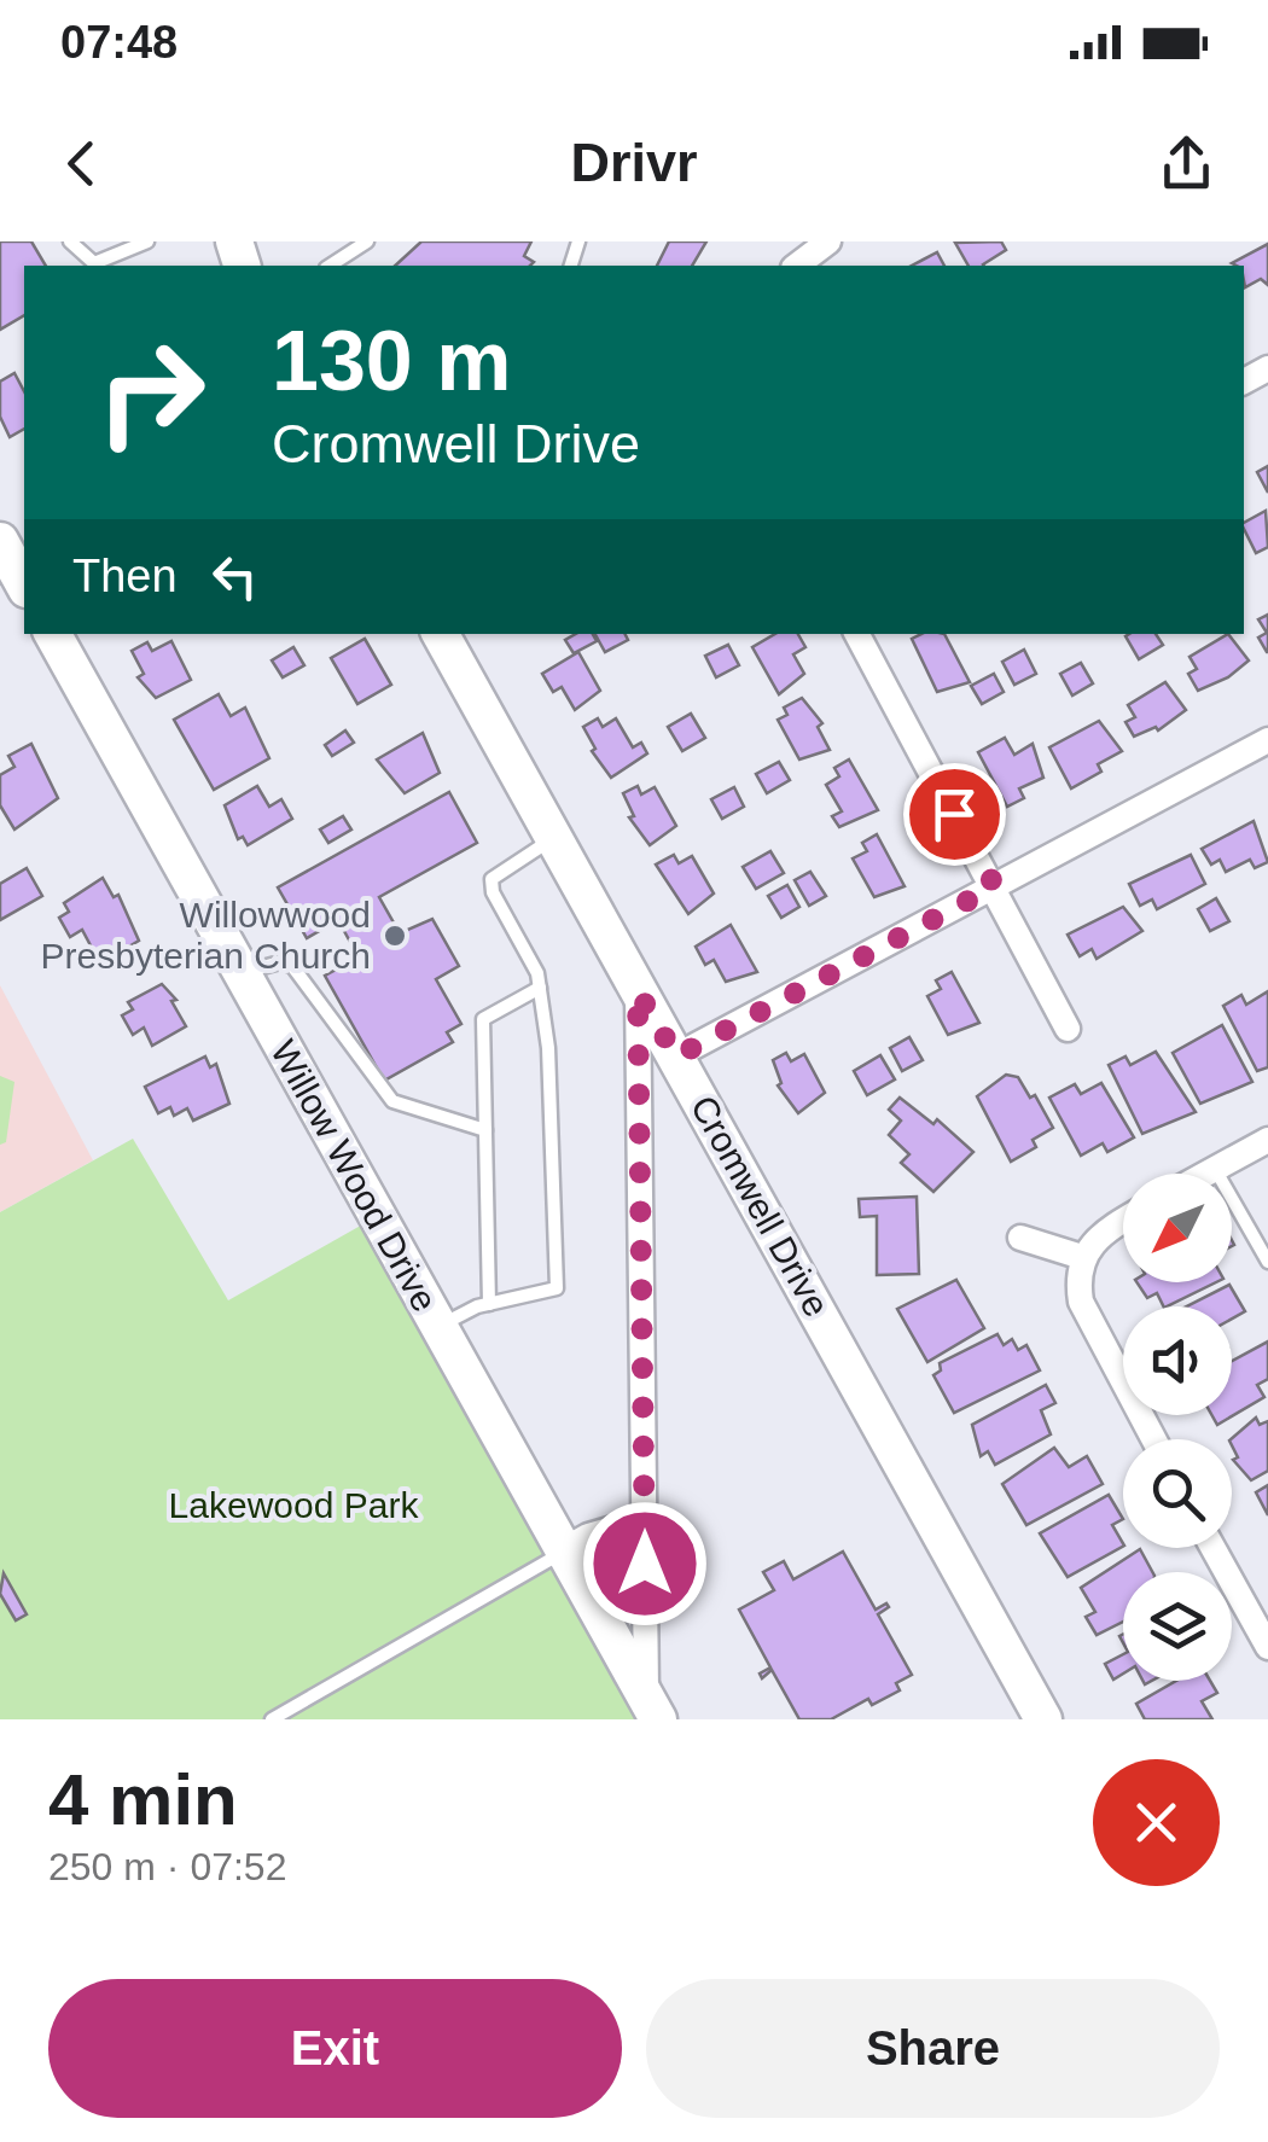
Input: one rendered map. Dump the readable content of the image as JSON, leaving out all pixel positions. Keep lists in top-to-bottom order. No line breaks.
{"streets":{"street":["Willow Wood Drive","Cromwell Drive"]},"parks":["Lakewood Park"],"places":["Willowwood Presbyterian Church"],"north":"bottom left","page":{"status":"07:48","header":"Drivr","turn":["130 m","Cromwell Drive"],"then":"Then","heading":["4 min","250 m · 07:52"],"buttons":["Exit","Share"]}}
